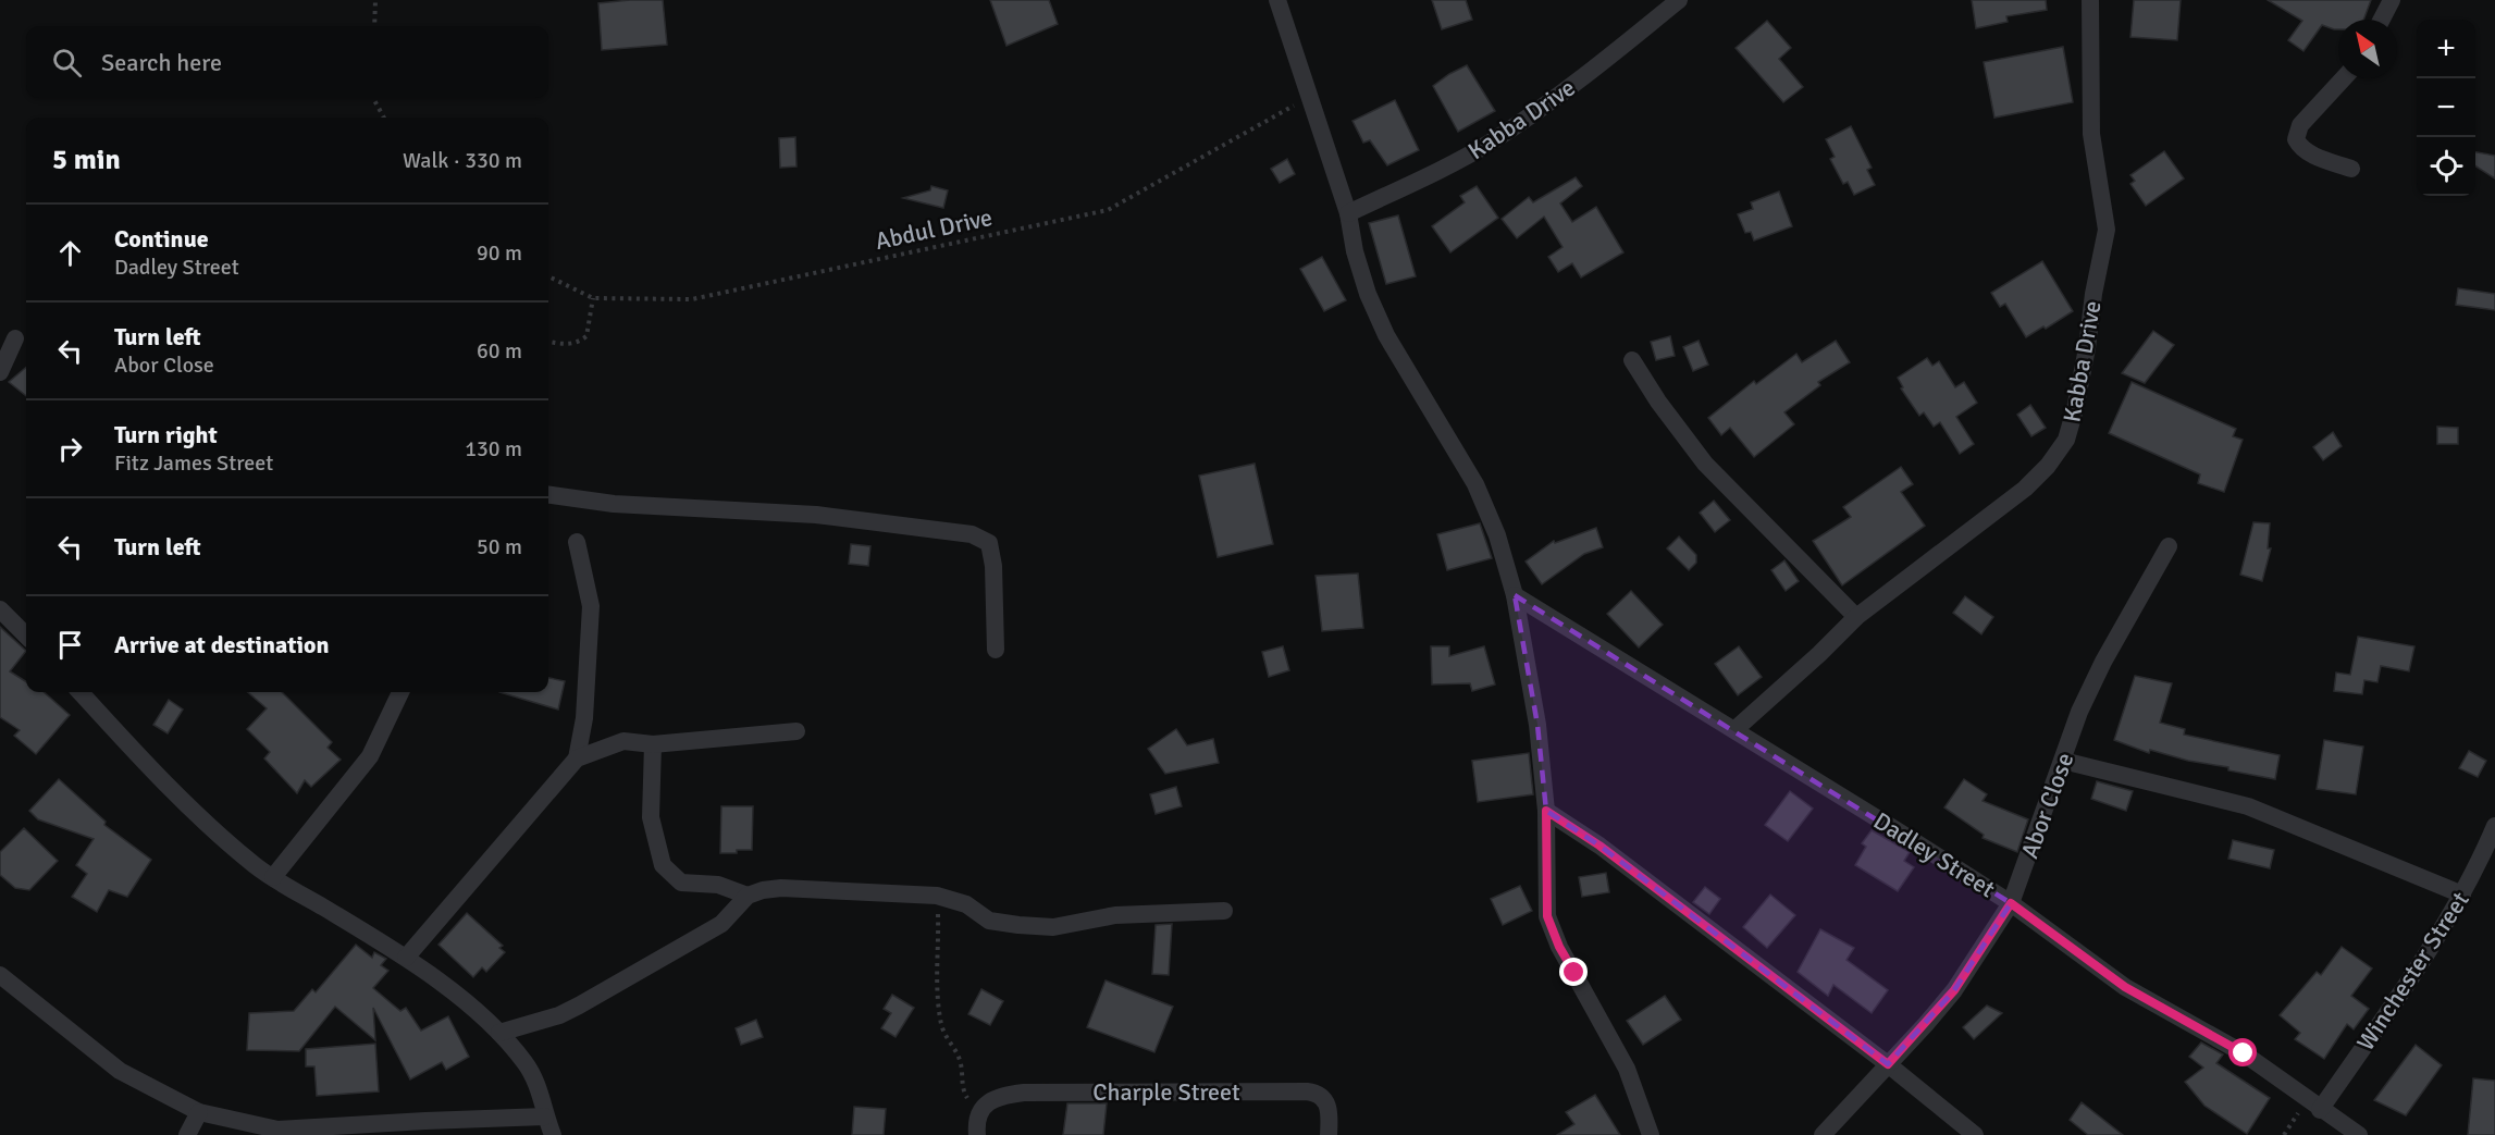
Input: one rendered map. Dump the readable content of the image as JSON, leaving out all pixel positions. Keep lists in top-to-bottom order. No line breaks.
{"streets":{"street":["Kabba Drive","Abor Close","Dadley Street","Winchester Street","Charple Street"],"path":["Abdul Drive"]},"crossings":[["Kabba Drive","Dadley Street"],["Abor Close","Dadley Street"],["Dadley Street","Winchester Street"]],"north":"top left","page":{"map_buttons":["+","−"],"search":"Search here","heading":["5 min","Walk · 330 m"],"list":[["Continue","Dadley Street","90 m"],["Turn left","Abor Close","60 m"],["Turn right","Fitz James Street","130 m"],["Turn left","50 m"],"Arrive at destination"]}}
